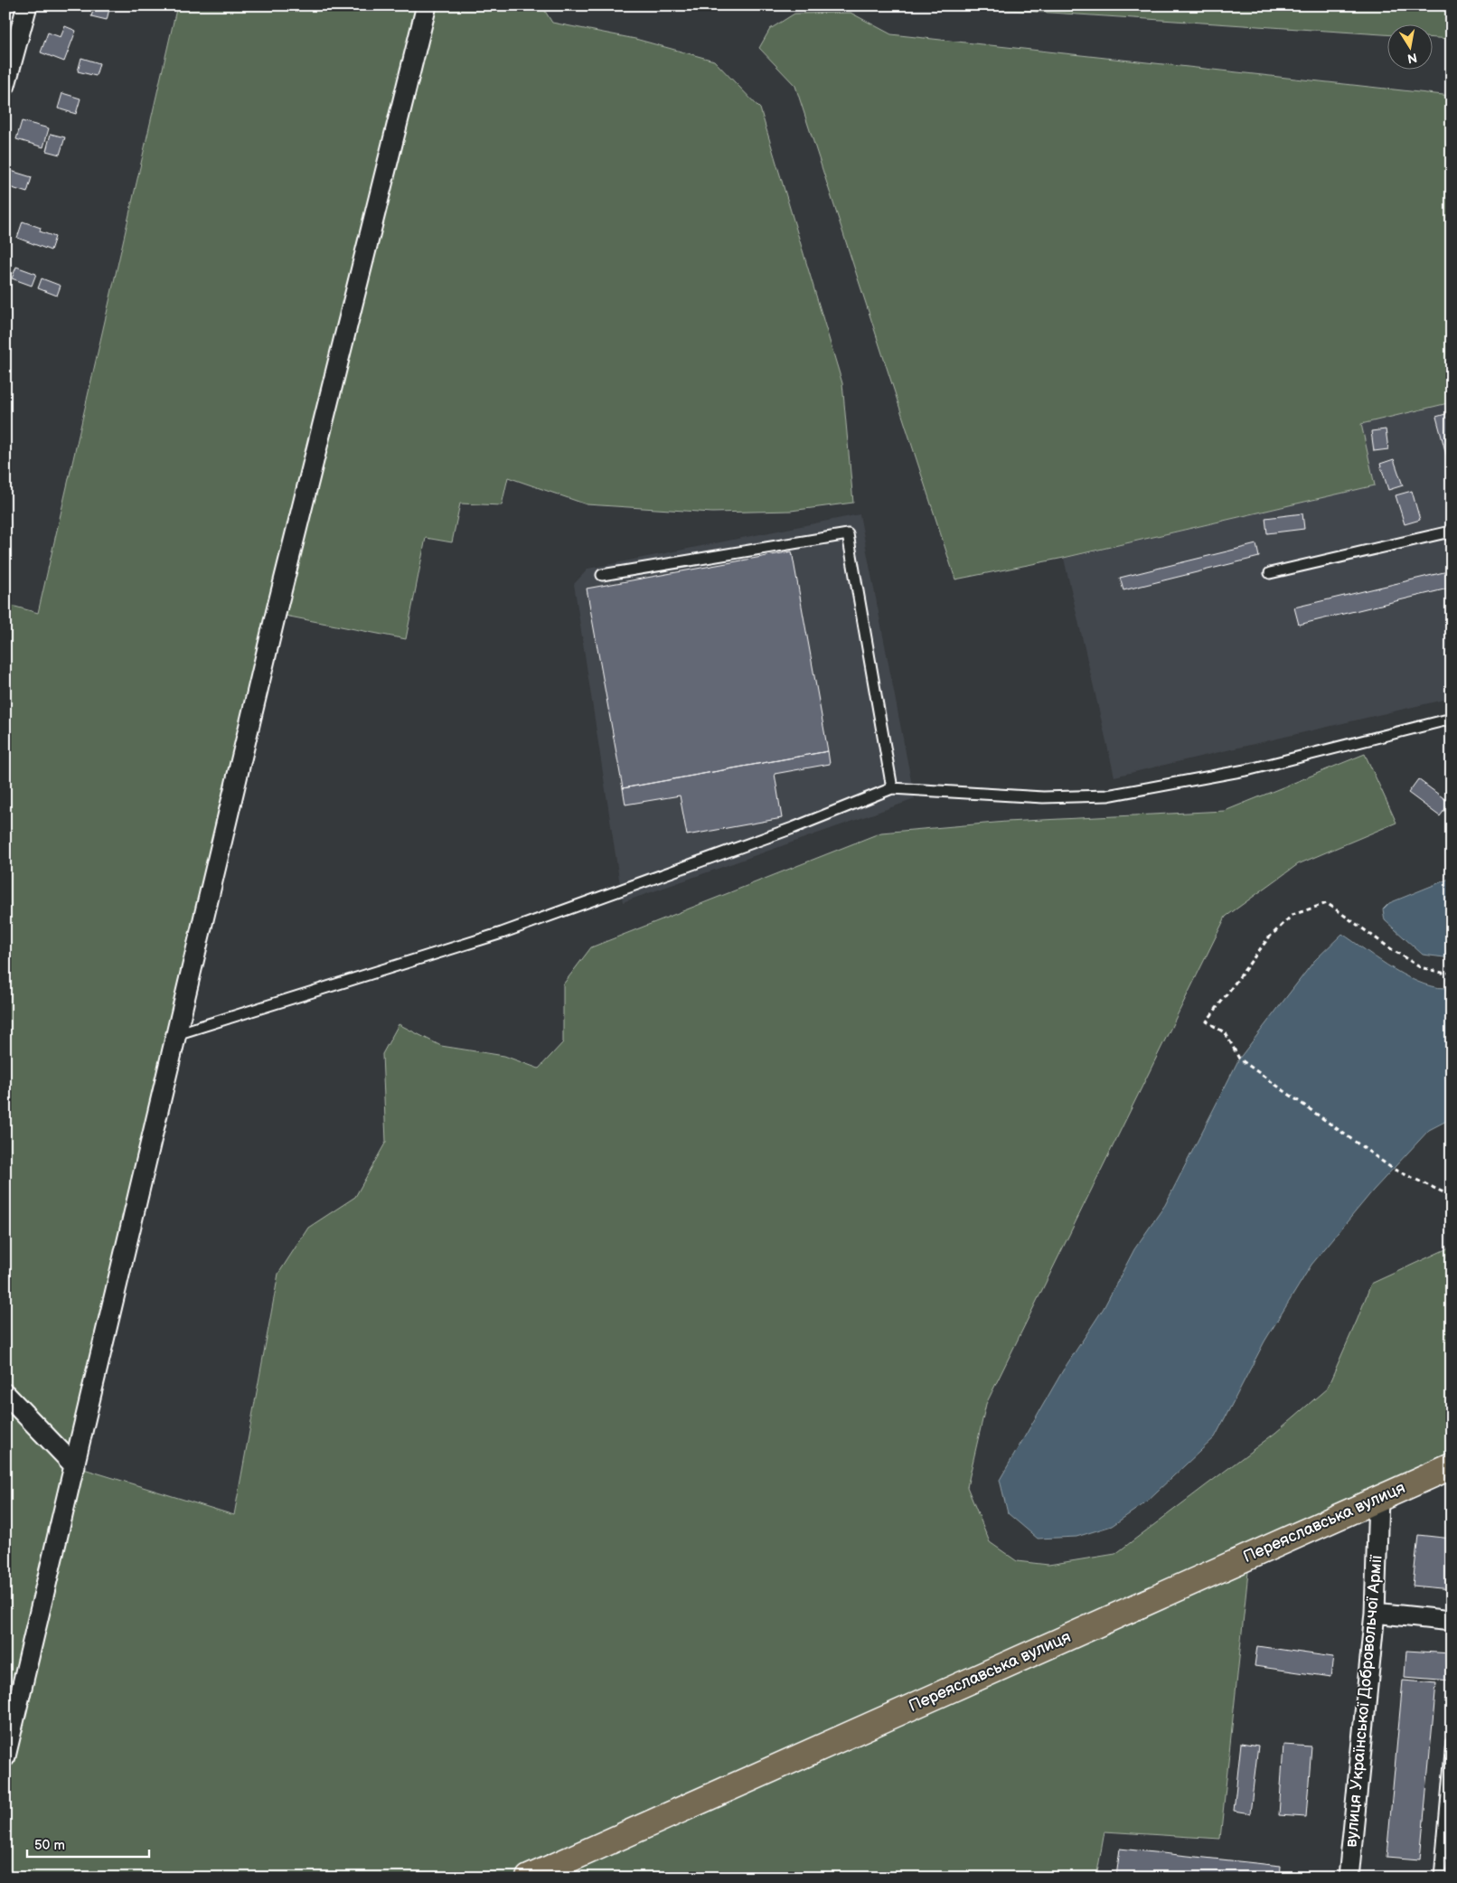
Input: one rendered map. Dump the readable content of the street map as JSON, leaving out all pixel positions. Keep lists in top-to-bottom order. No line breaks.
{"streets":{"main road":["Переяславська вулиця"],"street":["вулиця Української Добровольчої Армії"]},"crossings":[["Переяславська вулиця","вулиця Української Добровольчої Армії"]],"scale_bar":"50 m","north":"bottom"}
